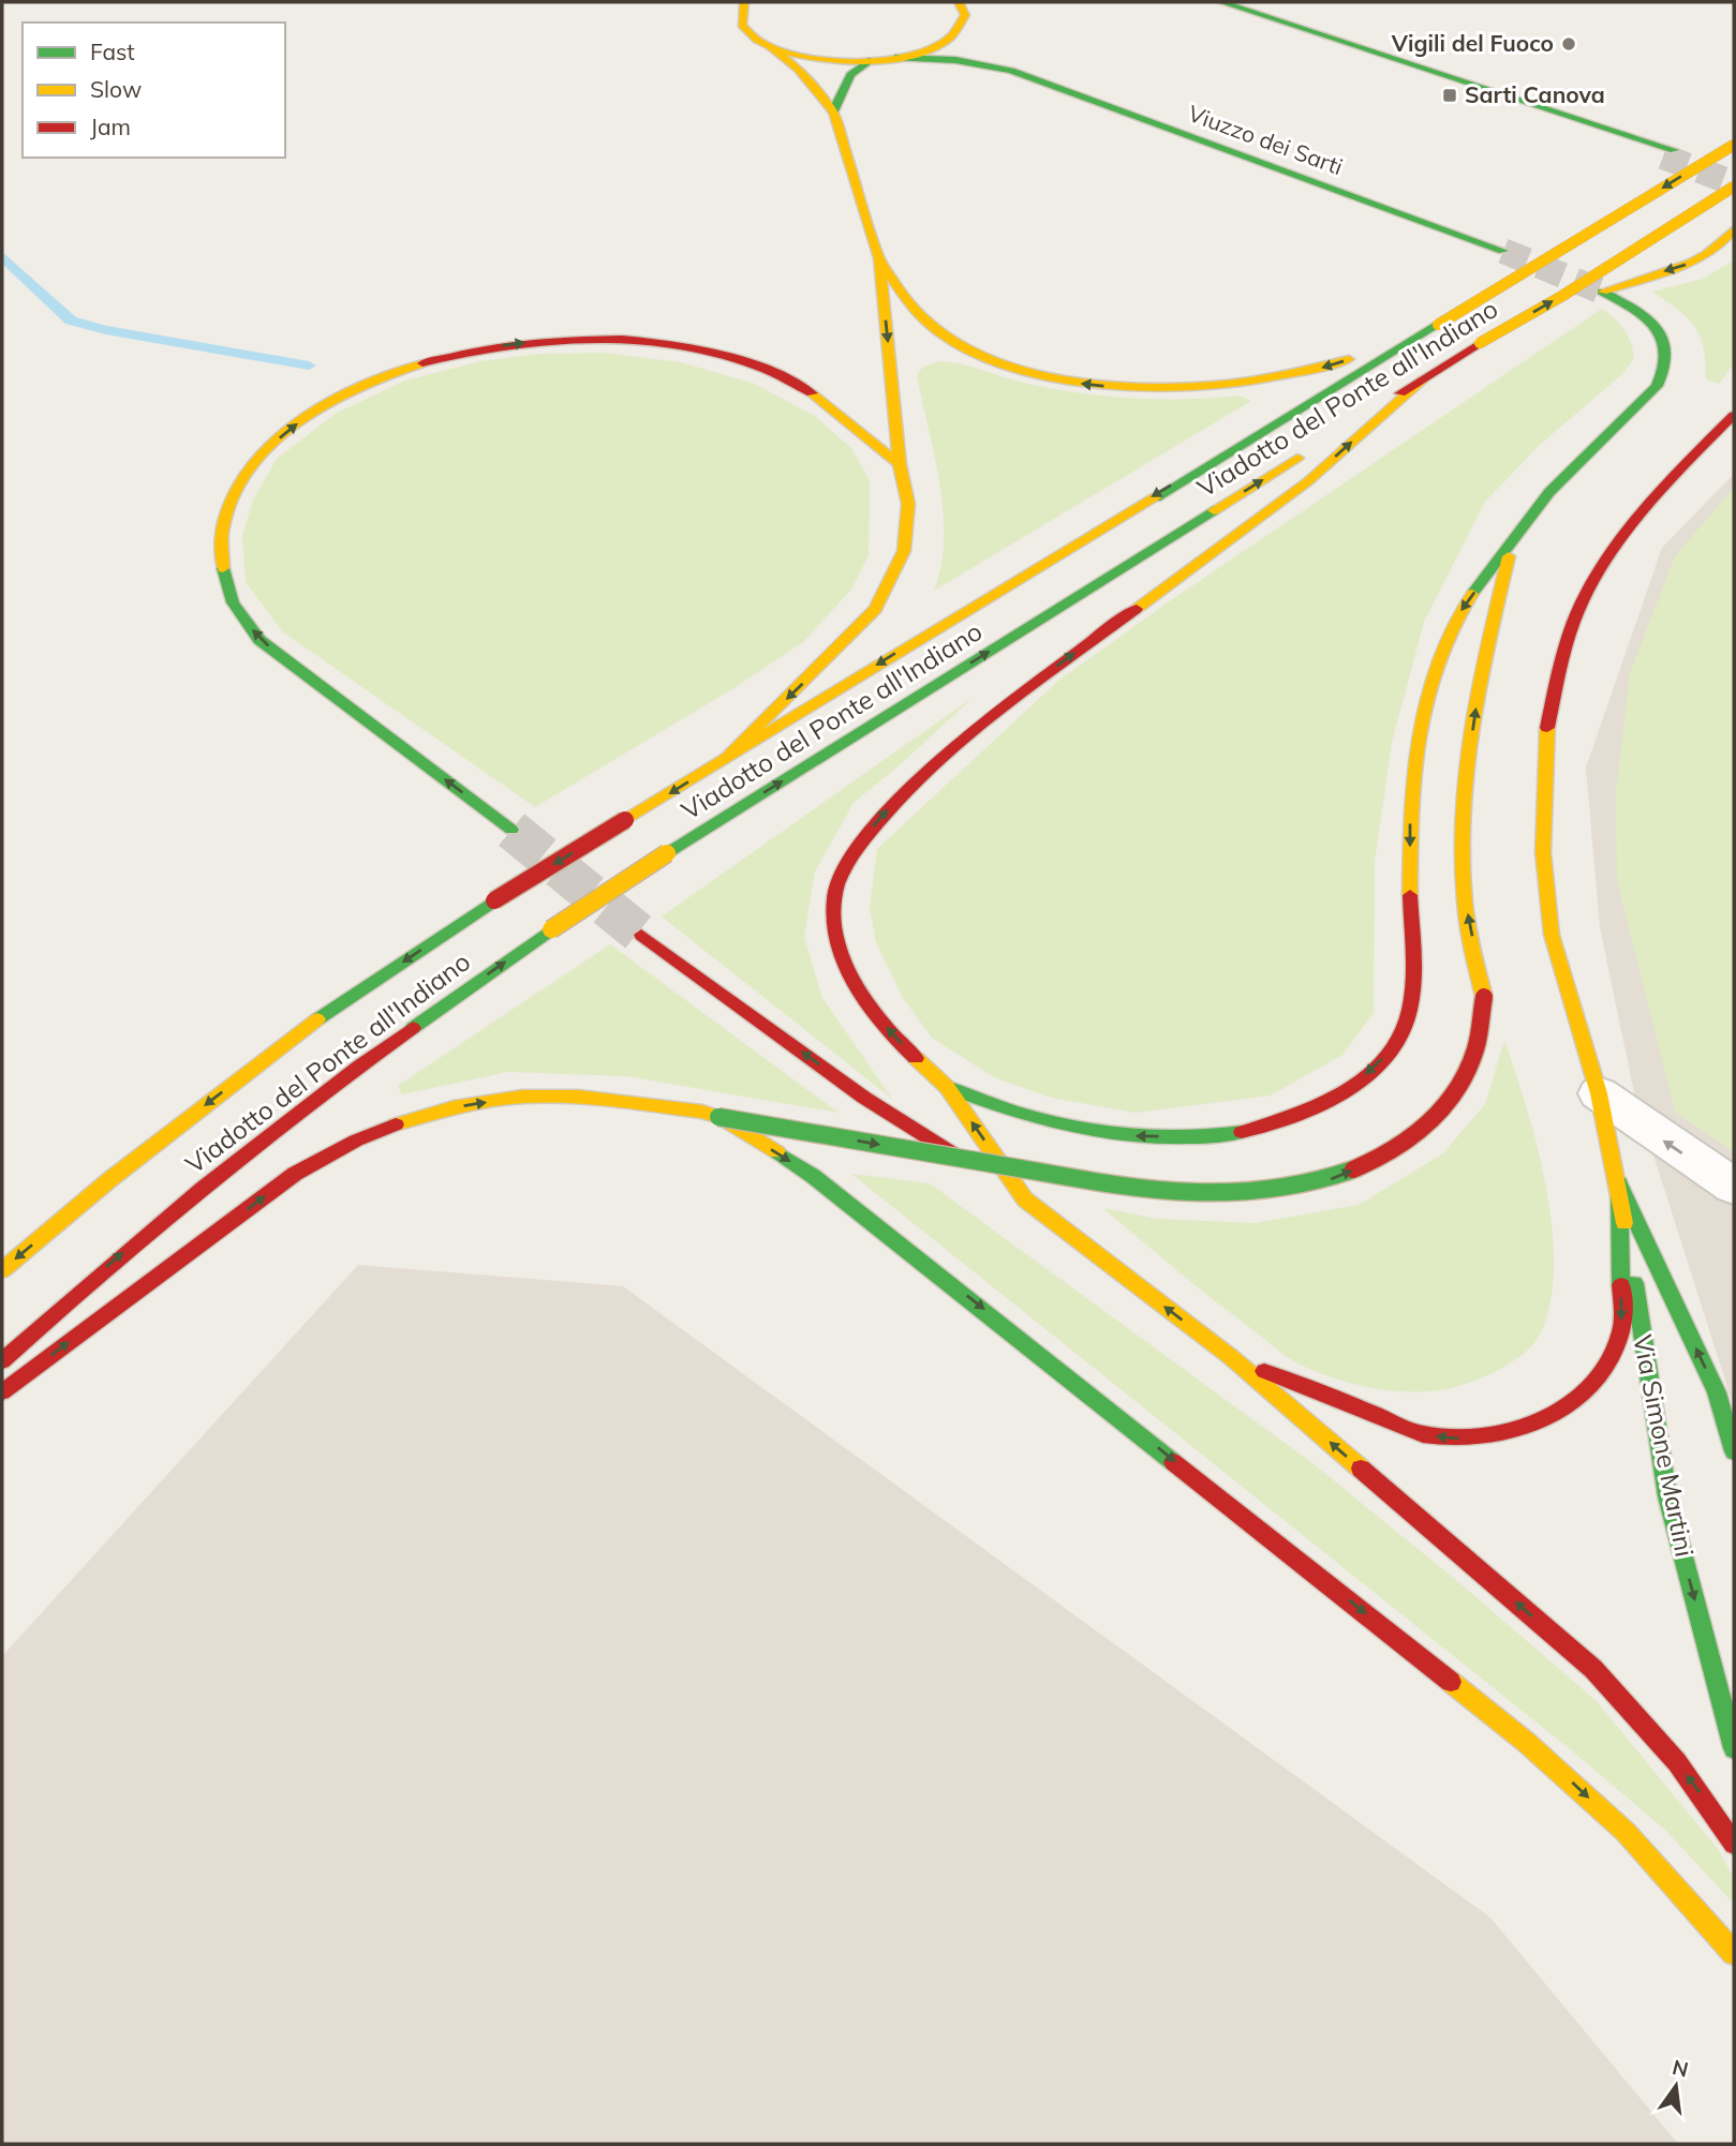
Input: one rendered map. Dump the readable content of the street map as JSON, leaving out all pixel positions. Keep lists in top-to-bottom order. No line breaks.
{"streets":{"main road":["Viuzzo dei Sarti","Viadotto del Ponte all'Indiano","Via Simone Martini"]},"places":{"other":["Vigili del Fuoco"],"transit":["Sarti Canova"]},"legend":["Fast","Slow","Jam"],"north":"top"}
